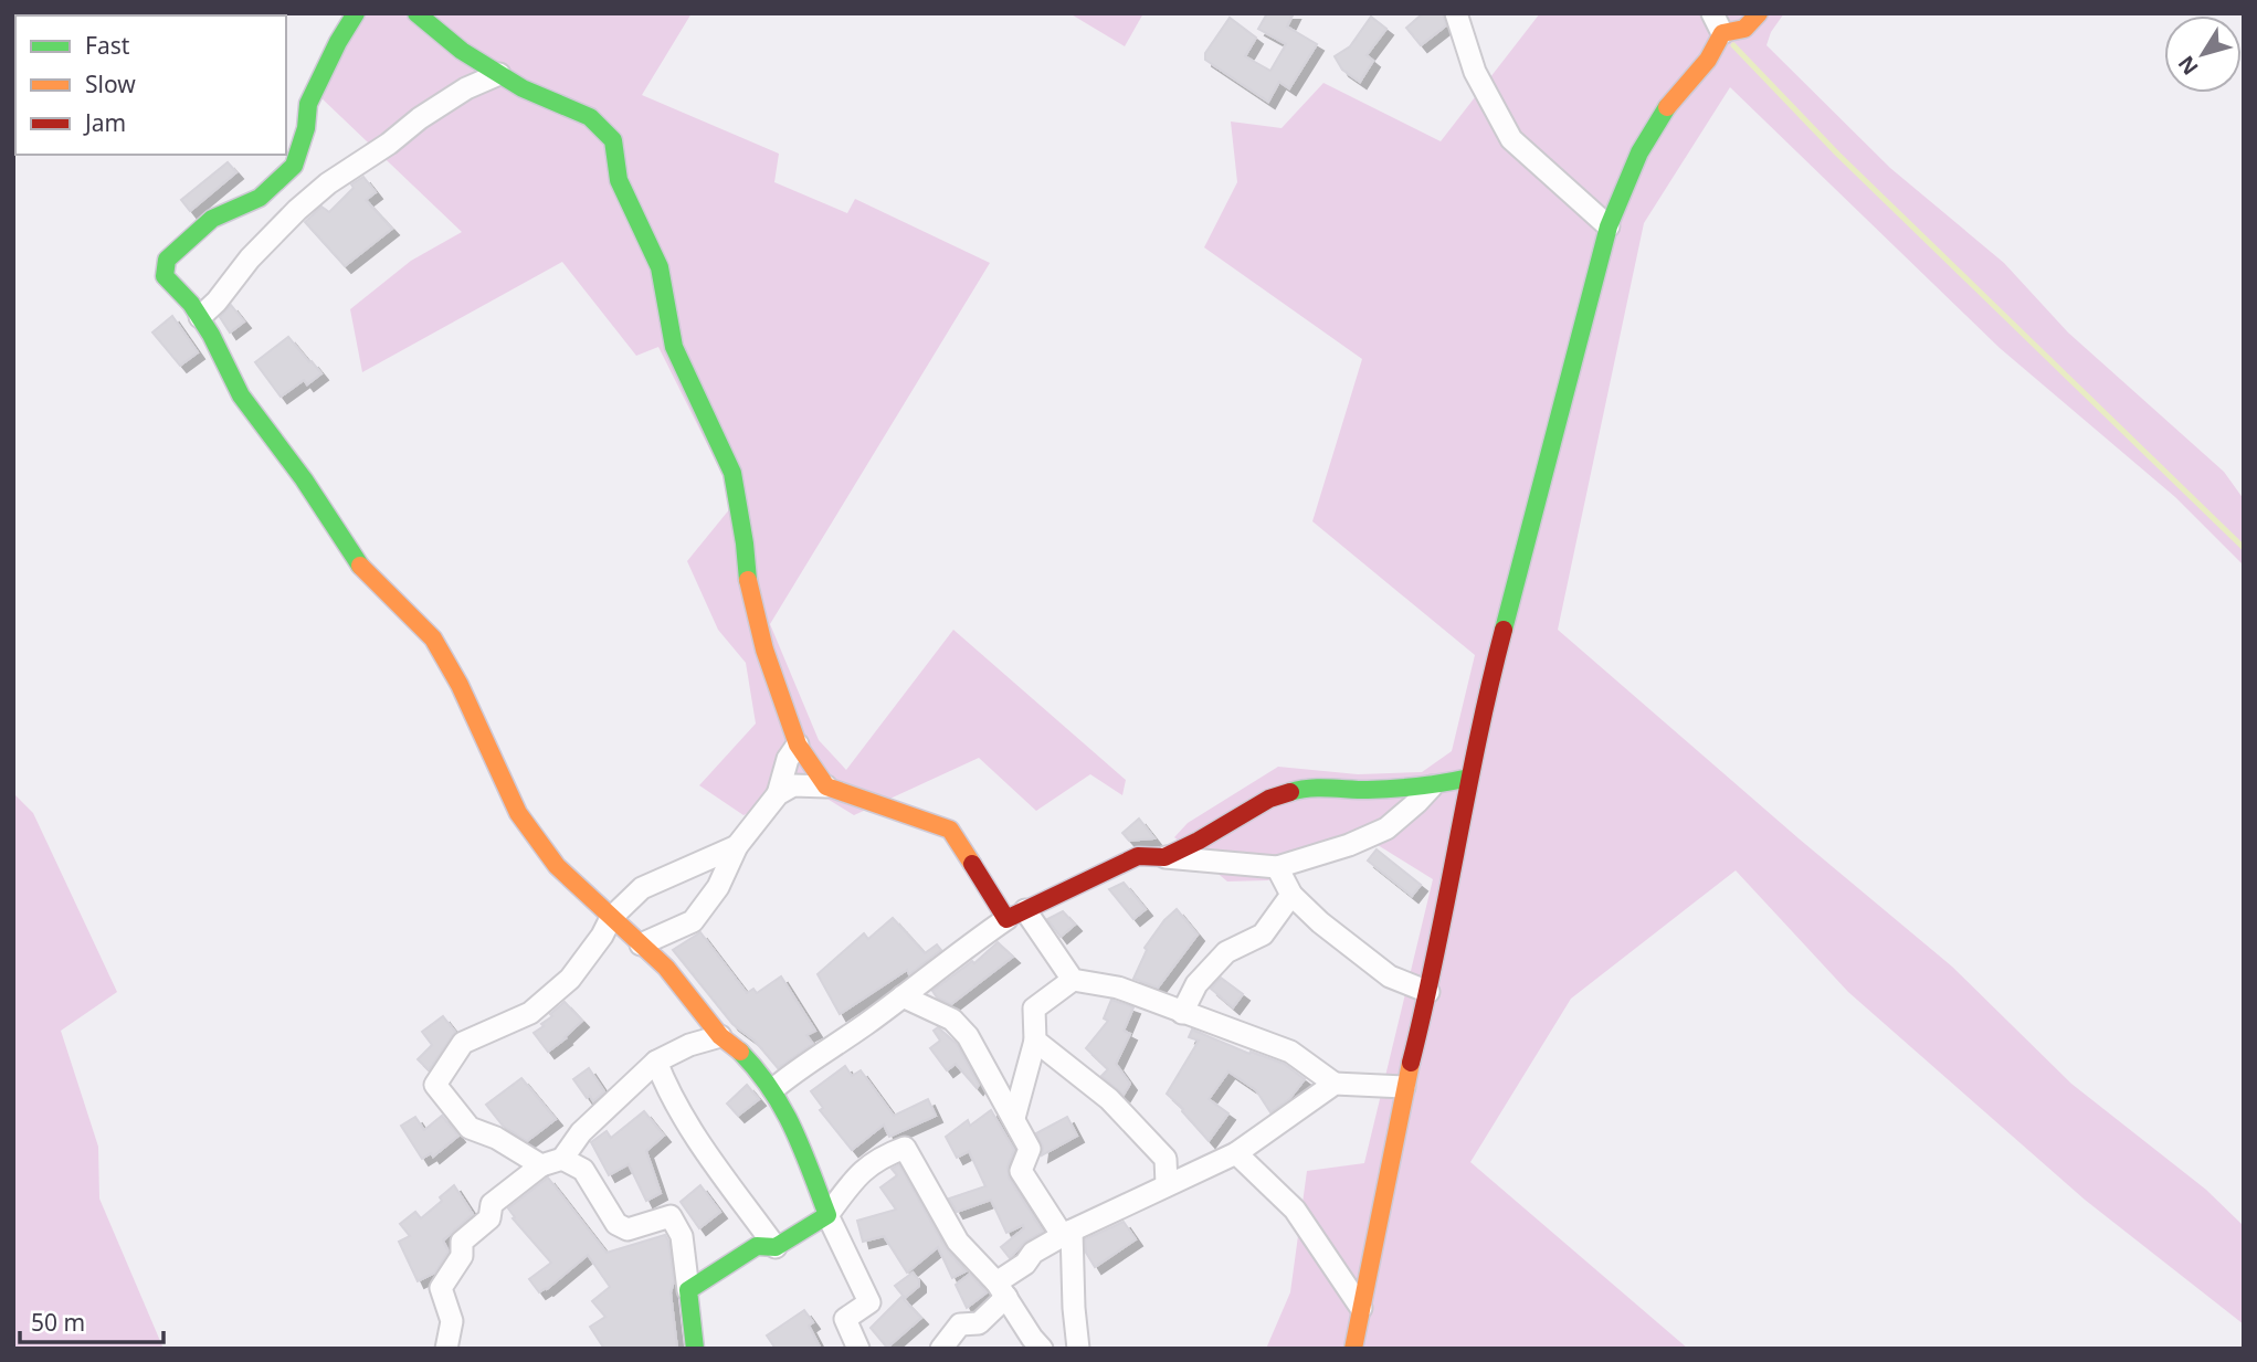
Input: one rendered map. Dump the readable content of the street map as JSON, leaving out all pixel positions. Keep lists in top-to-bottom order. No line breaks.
{"legend":["Fast","Slow","Jam"],"scale_bar":"50 m","north":"bottom left"}
